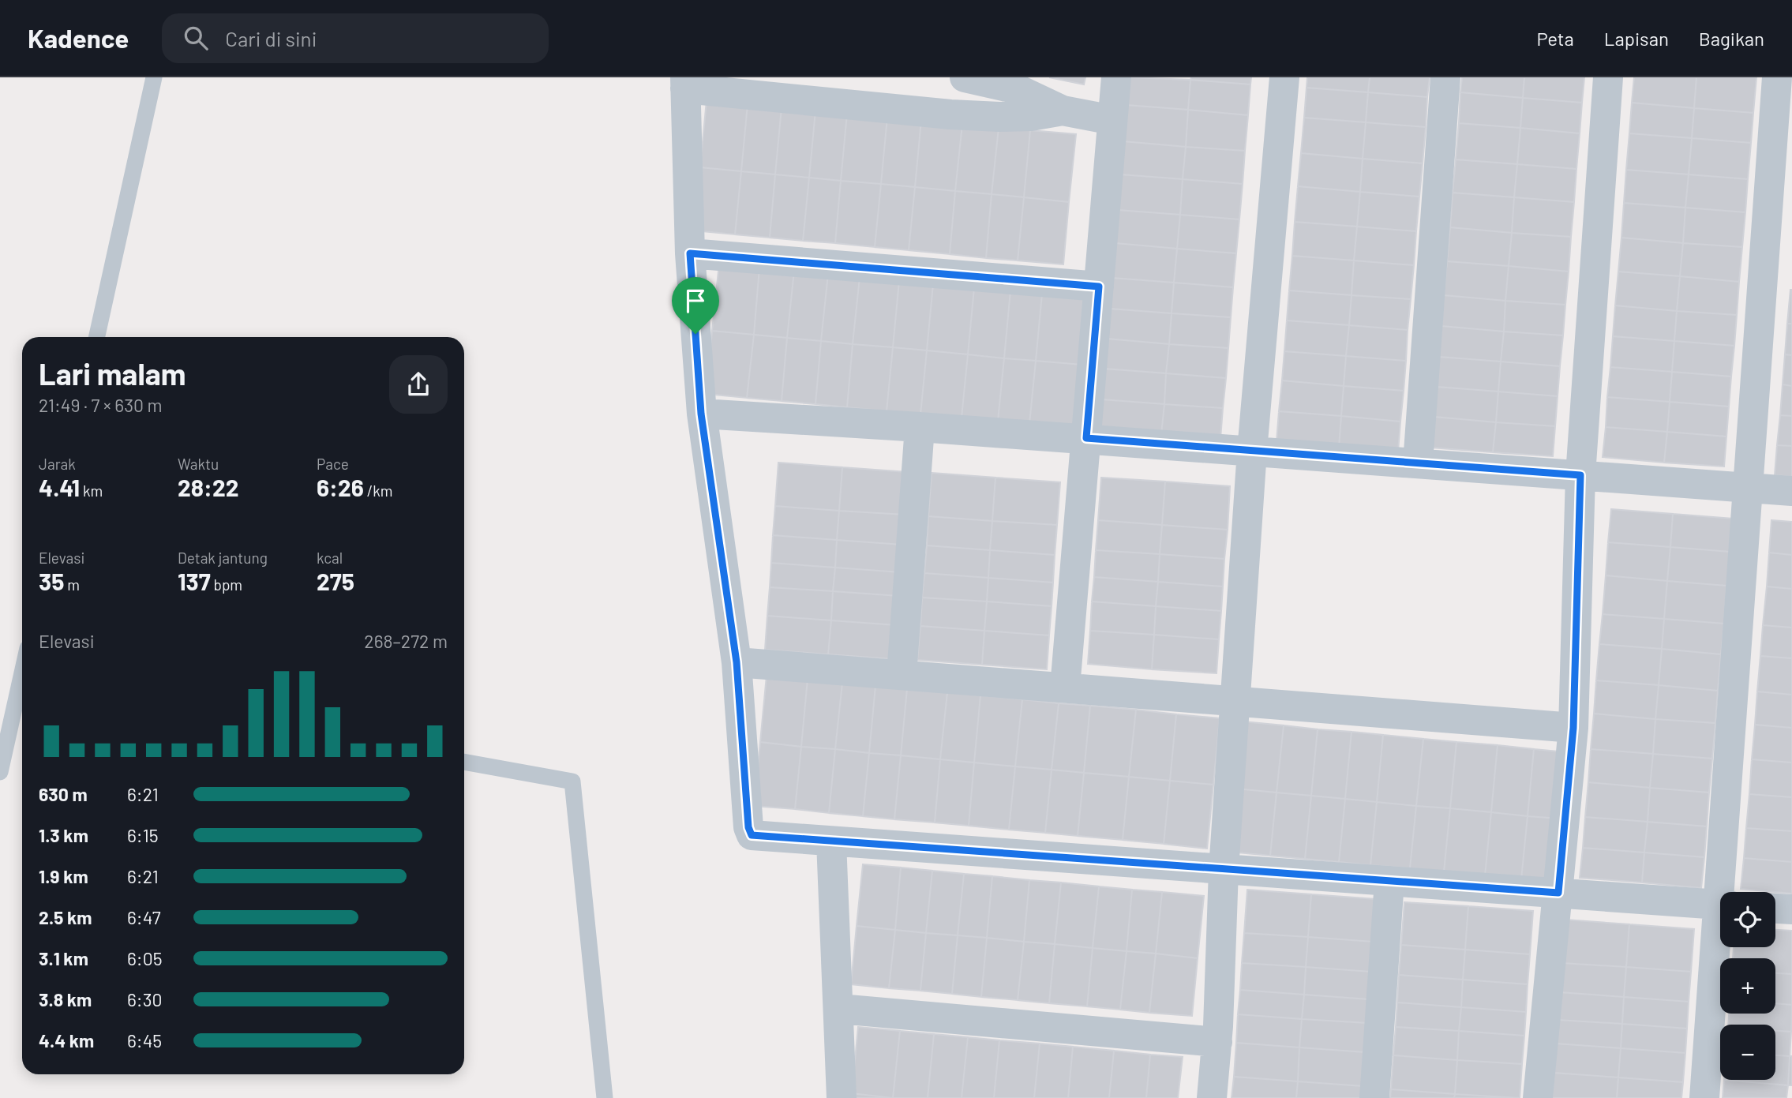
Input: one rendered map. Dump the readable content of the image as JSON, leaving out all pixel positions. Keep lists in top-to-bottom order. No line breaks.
{"page":{"header":"Kadence","search":"Cari di sini","nav":["Peta","Lapisan","Bagikan"],"heading":["Lari malam","21:49 · 7 × 630 m"],"stats":[["Jarak","4.41 km"],["Waktu","28:22"],["Pace","6:26 /km"],["Elevasi","35 m"],["Detak jantung","137 bpm"],["kcal","275"]],"chart":["Elevasi","268–272 m"],"list":[{"name":"630 m","note":"6:21"},{"name":"1.3 km","note":"6:15"},{"name":"1.9 km","note":"6:21"},{"name":"2.5 km","note":"6:47"},{"name":"3.1 km","note":"6:05"},{"name":"3.8 km","note":"6:30"},{"name":"4.4 km","note":"6:45"}],"map_buttons":["+","−"]}}
